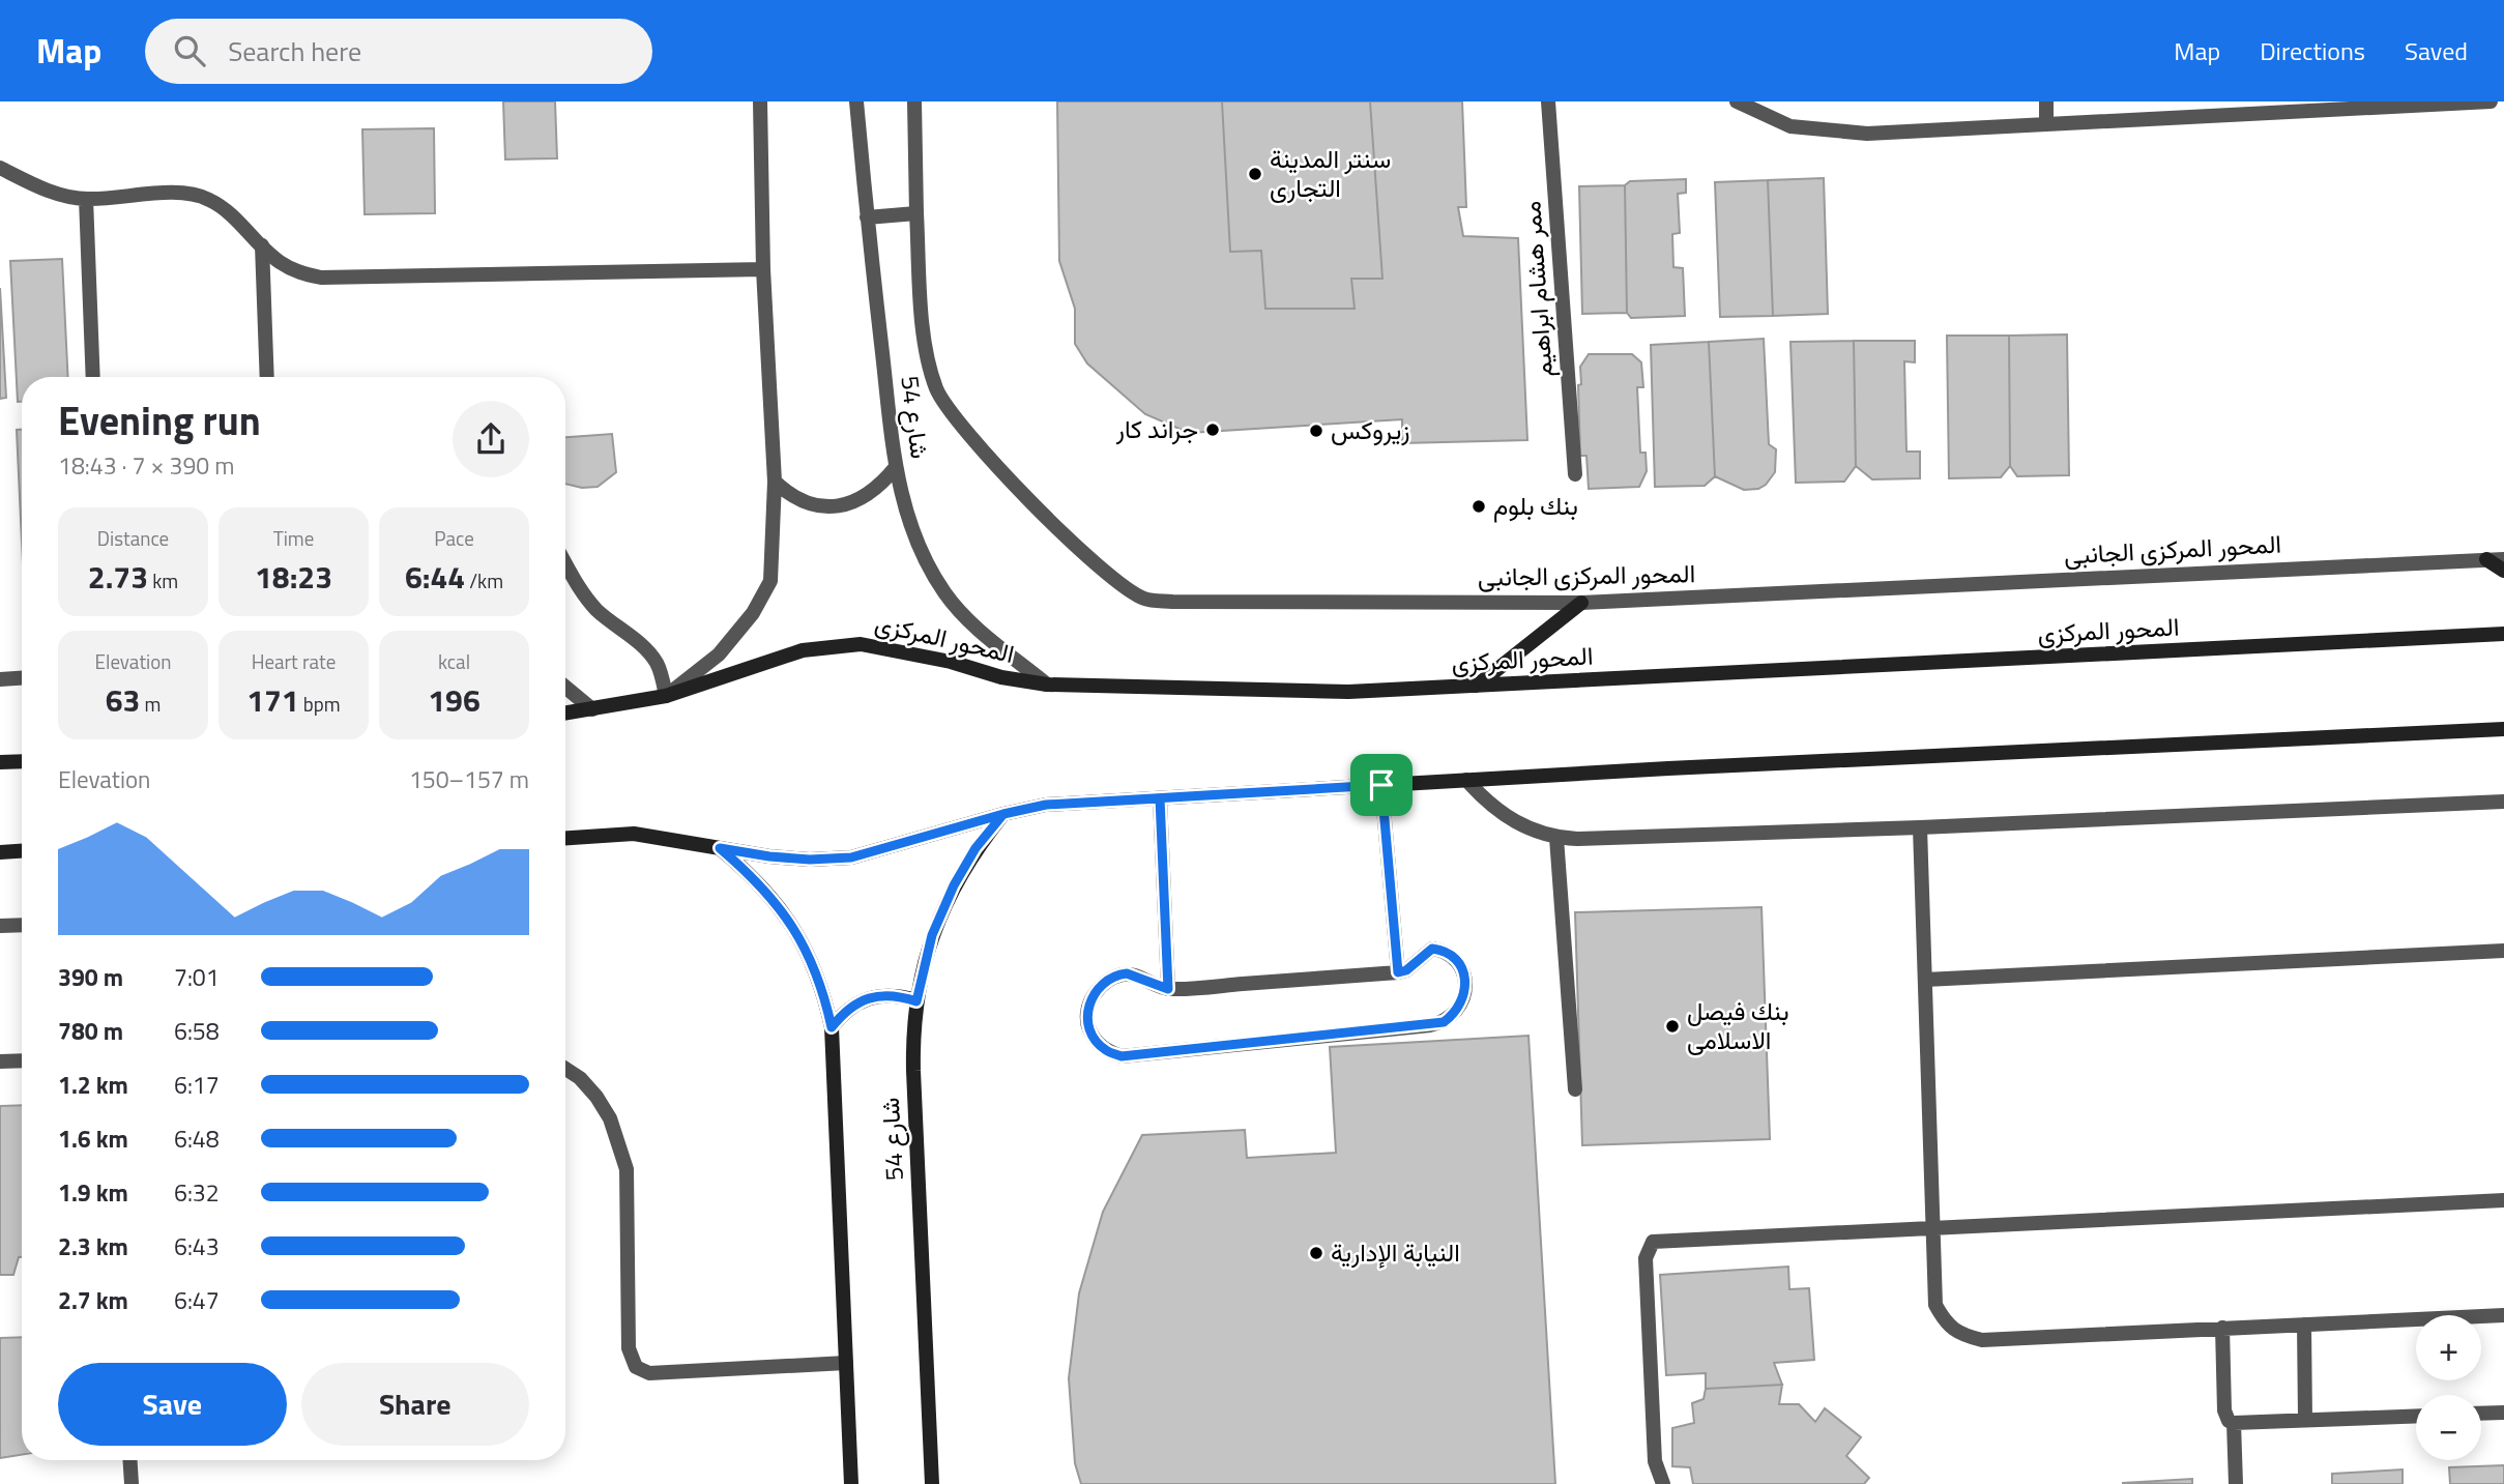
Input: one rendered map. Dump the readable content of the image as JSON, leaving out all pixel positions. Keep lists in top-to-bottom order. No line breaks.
{"streets":{"main road":["شارع 54","المحور المركزى"],"street":["ممر هشام ابراهيم","المحور المركزى الجانبى"]},"crossings":[["شارع 54","المحور المركزى"]],"places":["سنتر المدينة التجارى","جراند كار","زيروكس","بنك بلوم","بنك فيصل الاسلامى","النيابة الإدارية"],"page":{"header":"Map","search":"Search here","nav":["Map","Directions","Saved"],"heading":["Evening run","18:43 · 7 × 390 m"],"stats":[["Distance","2.73 km"],["Time","18:23"],["Pace","6:44 /km"],["Elevation","63 m"],["Heart rate","171 bpm"],["kcal","196"]],"chart":["Elevation","150–157 m"],"list":[{"name":"390 m","note":"7:01"},{"name":"780 m","note":"6:58"},{"name":"1.2 km","note":"6:17"},{"name":"1.6 km","note":"6:48"},{"name":"1.9 km","note":"6:32"},{"name":"2.3 km","note":"6:43"},{"name":"2.7 km","note":"6:47"}],"map_buttons":["+","−"],"buttons":["Save","Share"]}}
